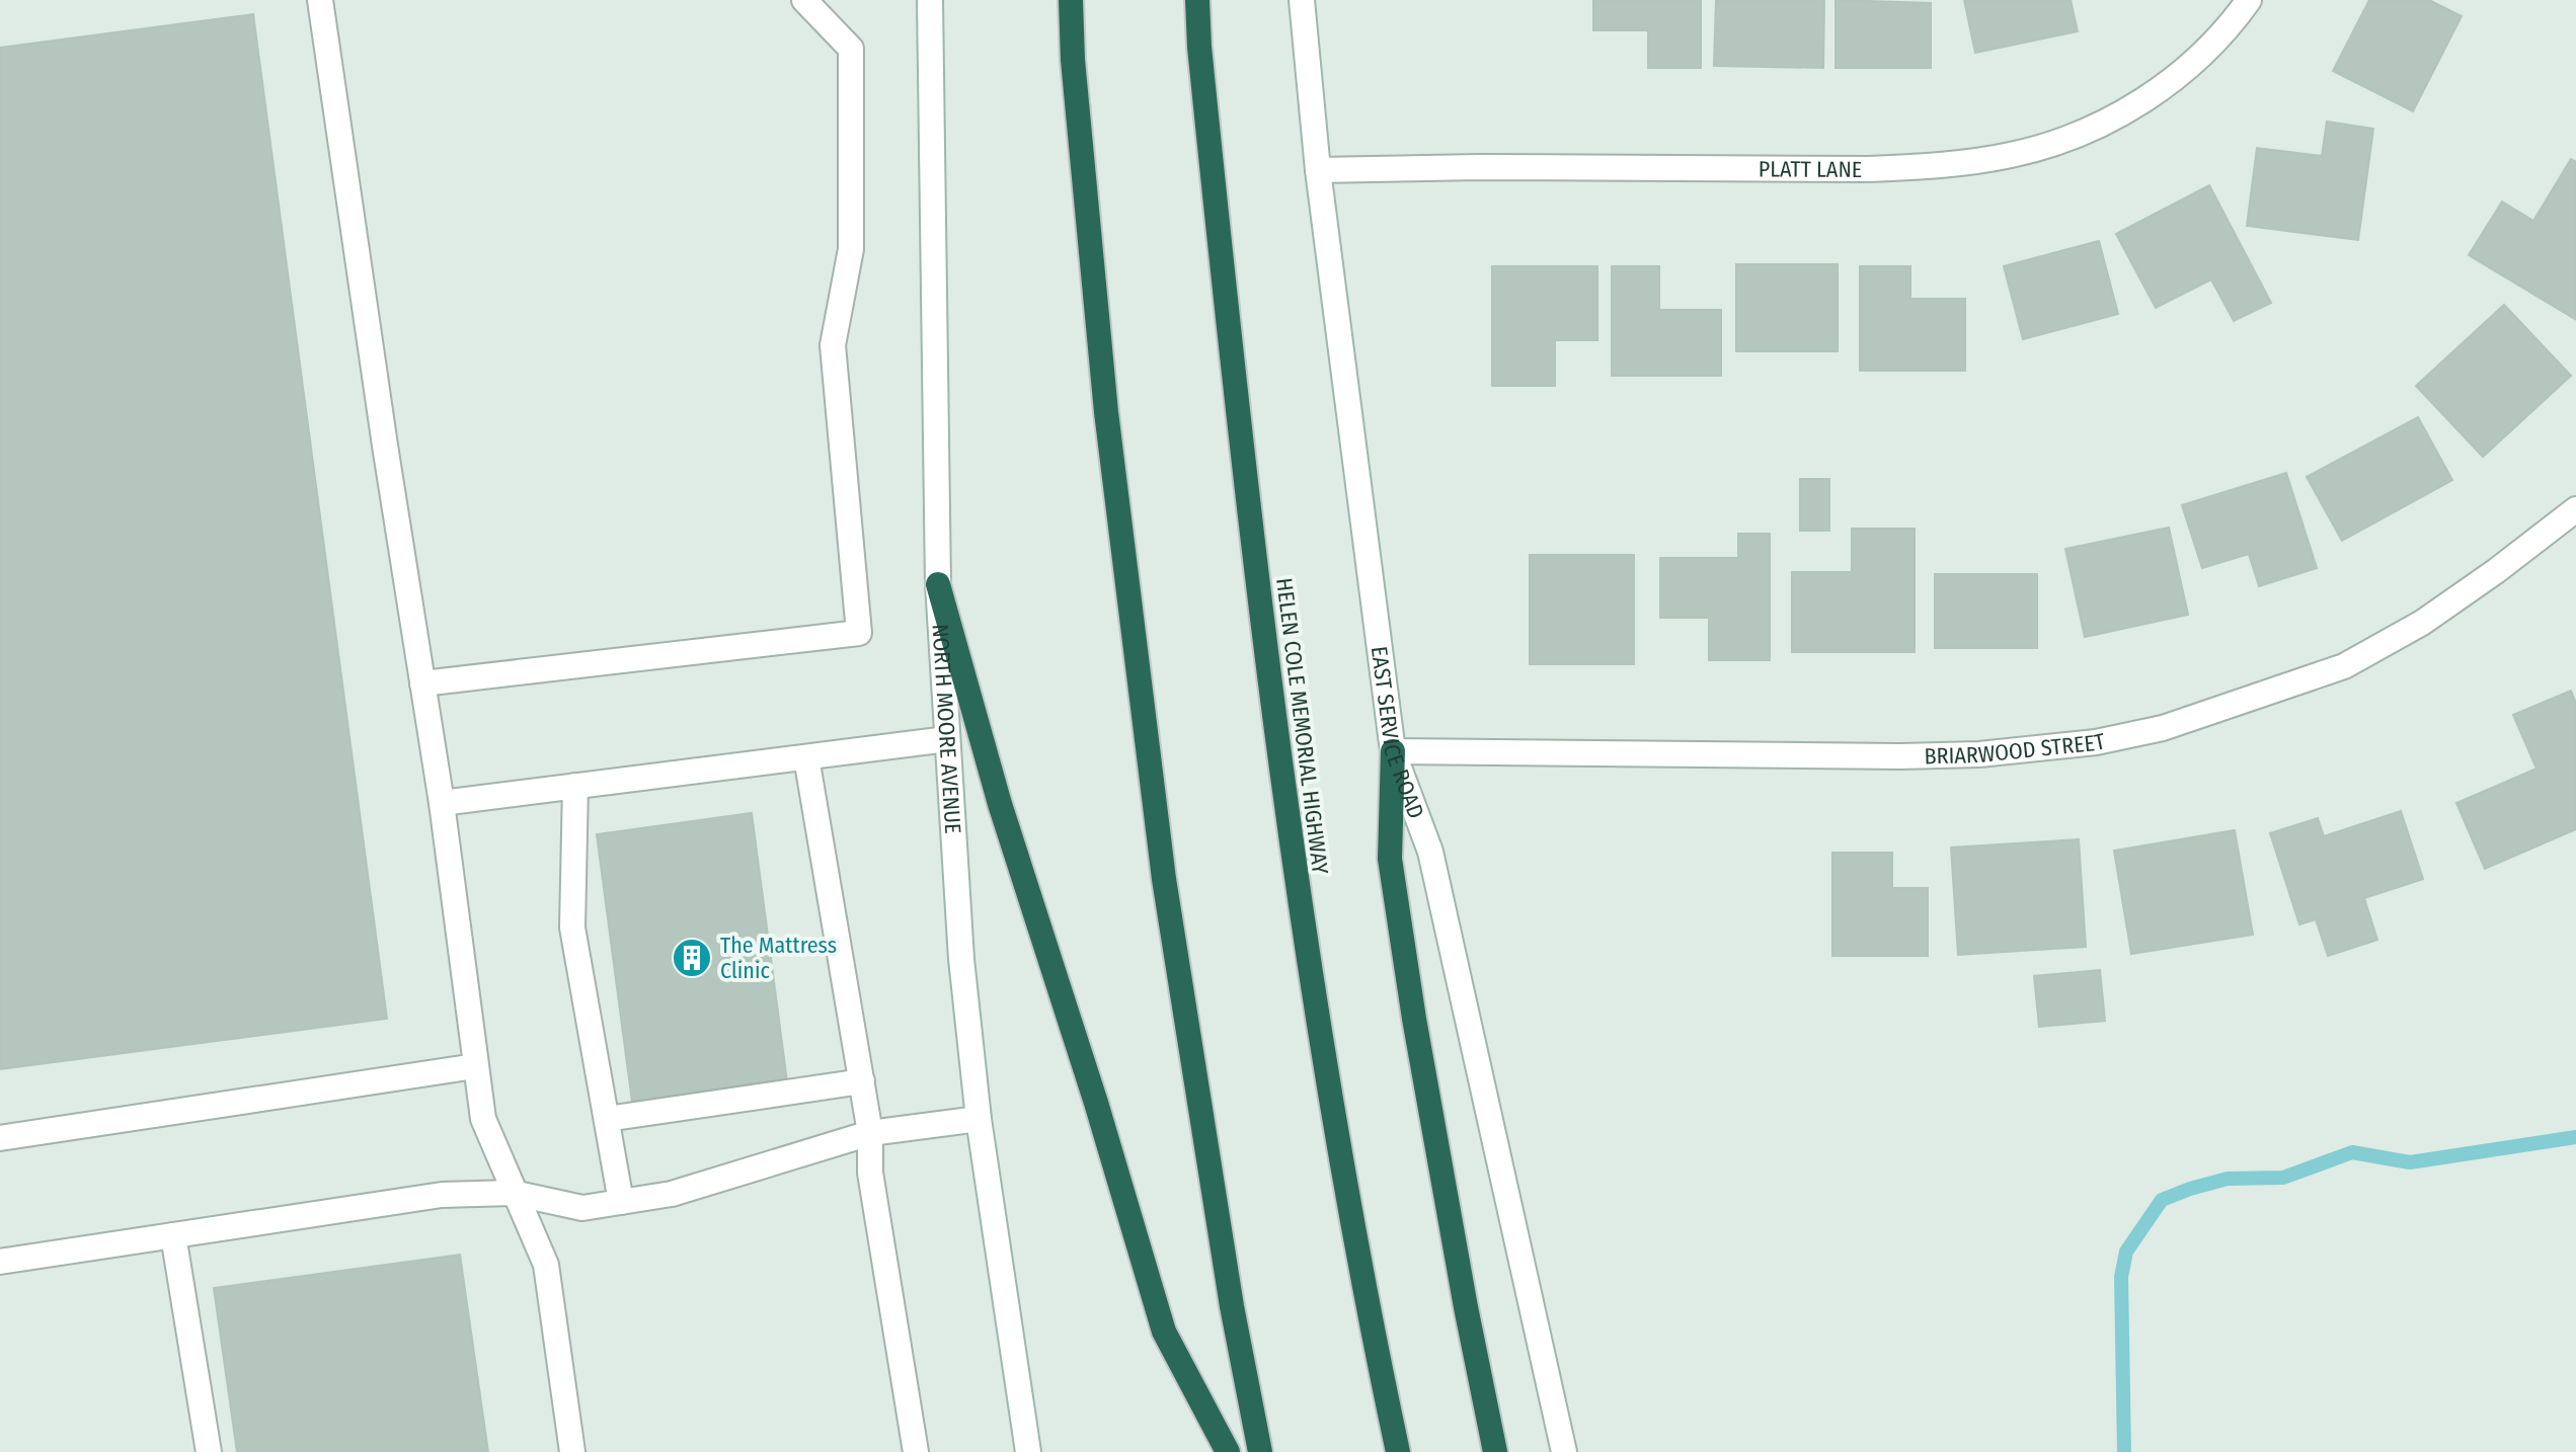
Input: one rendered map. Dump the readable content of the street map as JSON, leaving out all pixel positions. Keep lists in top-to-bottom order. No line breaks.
{"streets":{"highway":["HELEN COLE MEMORIAL HIGHWAY"],"main road":["PLATT LANE","NORTH MOORE AVENUE","EAST SERVICE ROAD","BRIARWOOD STREET"]},"crossings":[["PLATT LANE","EAST SERVICE ROAD"],["EAST SERVICE ROAD","BRIARWOOD STREET"]],"places":{"building":["The Mattress Clinic"]}}
